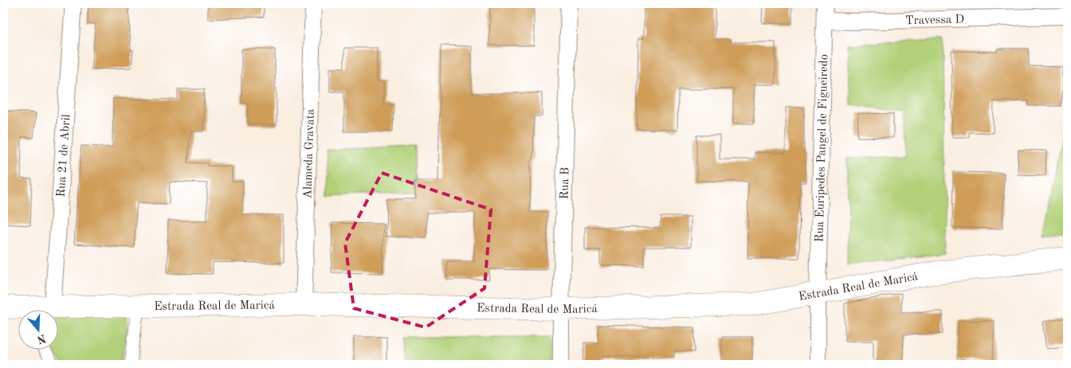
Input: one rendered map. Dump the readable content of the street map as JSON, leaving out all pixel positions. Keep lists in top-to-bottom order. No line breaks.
{"streets":{"main road":["Estrada Real de Maricá"],"street":["Travessa D","Rua Euripedes Pangel de Figueiredo","Alameda Gravata","Rua 21 de Abril","Rua B"]},"crossings":[["Travessa D","Rua Euripedes Pangel de Figueiredo"],["Rua Euripedes Pangel de Figueiredo","Estrada Real de Maricá"],["Alameda Gravata","Estrada Real de Maricá"],["Rua 21 de Abril","Estrada Real de Maricá"],["Rua B","Estrada Real de Maricá"]],"north":"bottom"}
